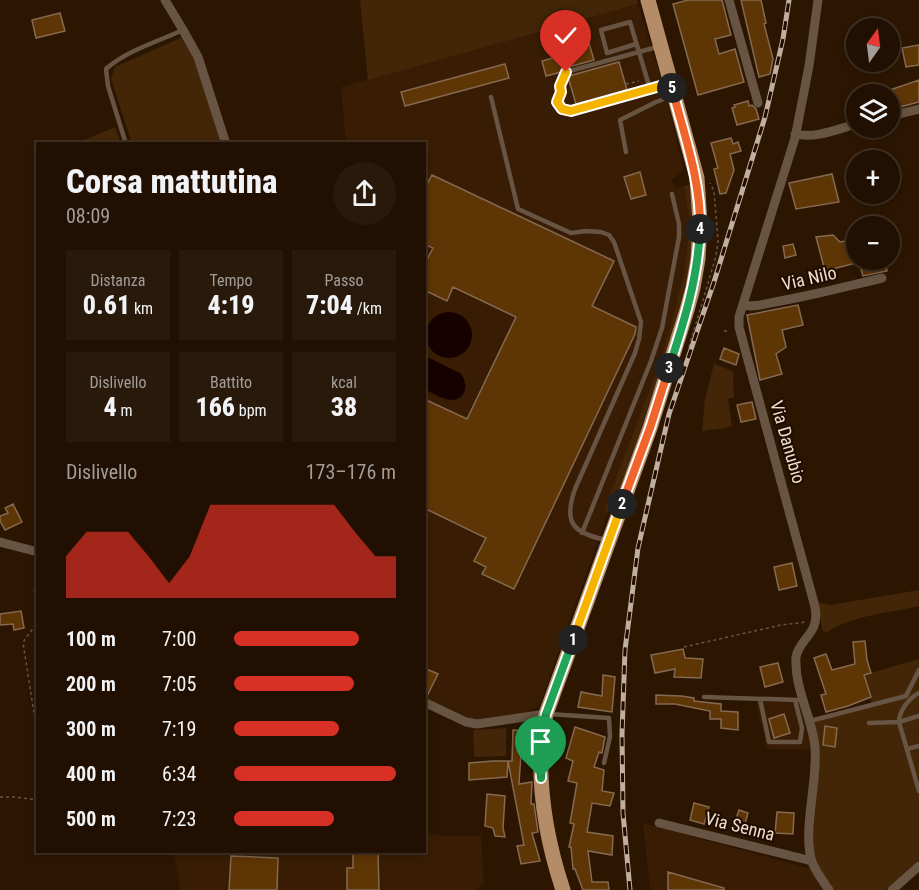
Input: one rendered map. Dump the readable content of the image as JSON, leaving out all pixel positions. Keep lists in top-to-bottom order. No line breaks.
{"streets":{"street":["Via Nilo","Via Danubio","Via Senna"]},"crossings":[["Via Nilo","Via Danubio"]],"north":"top","page":{"map_buttons":["+","−"],"pins":["5","4","3","2","1"],"heading":["Corsa mattutina","08:09"],"stats":[["Distanza","0.61 km"],["Tempo","4:19"],["Passo","7:04 /km"],["Dislivello","4 m"],["Battito","166 bpm"],["kcal","38"]],"chart":["Dislivello","173–176 m"],"list":[{"name":"100 m","note":"7:00"},{"name":"200 m","note":"7:05"},{"name":"300 m","note":"7:19"},{"name":"400 m","note":"6:34"},{"name":"500 m","note":"7:23"}]}}
